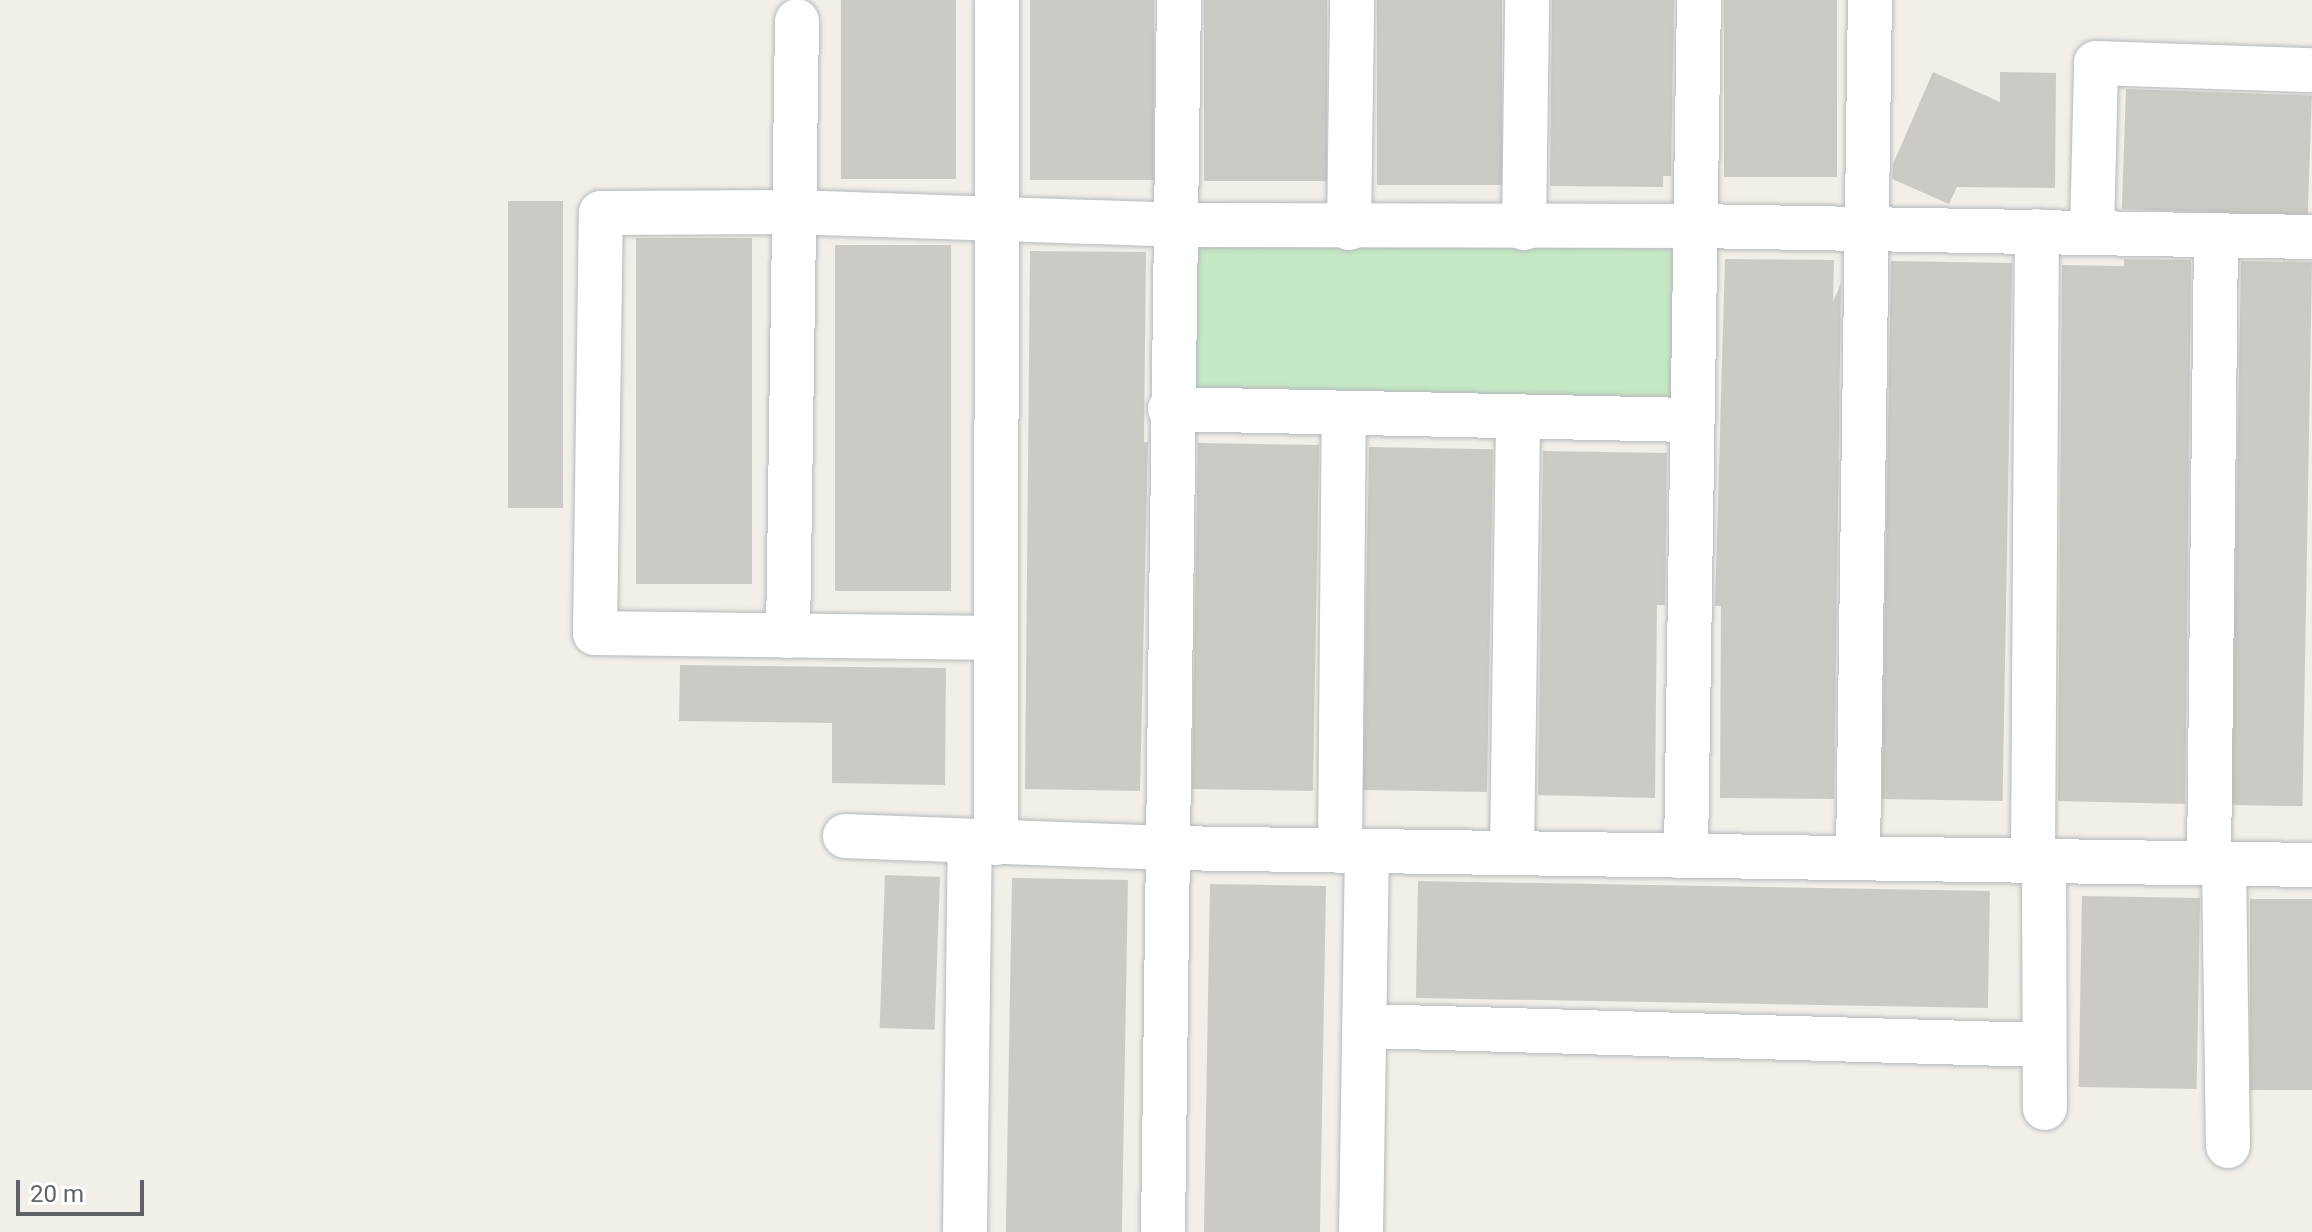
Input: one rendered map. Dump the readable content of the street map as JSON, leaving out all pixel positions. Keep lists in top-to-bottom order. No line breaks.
{"scale_bar":"20 m"}
